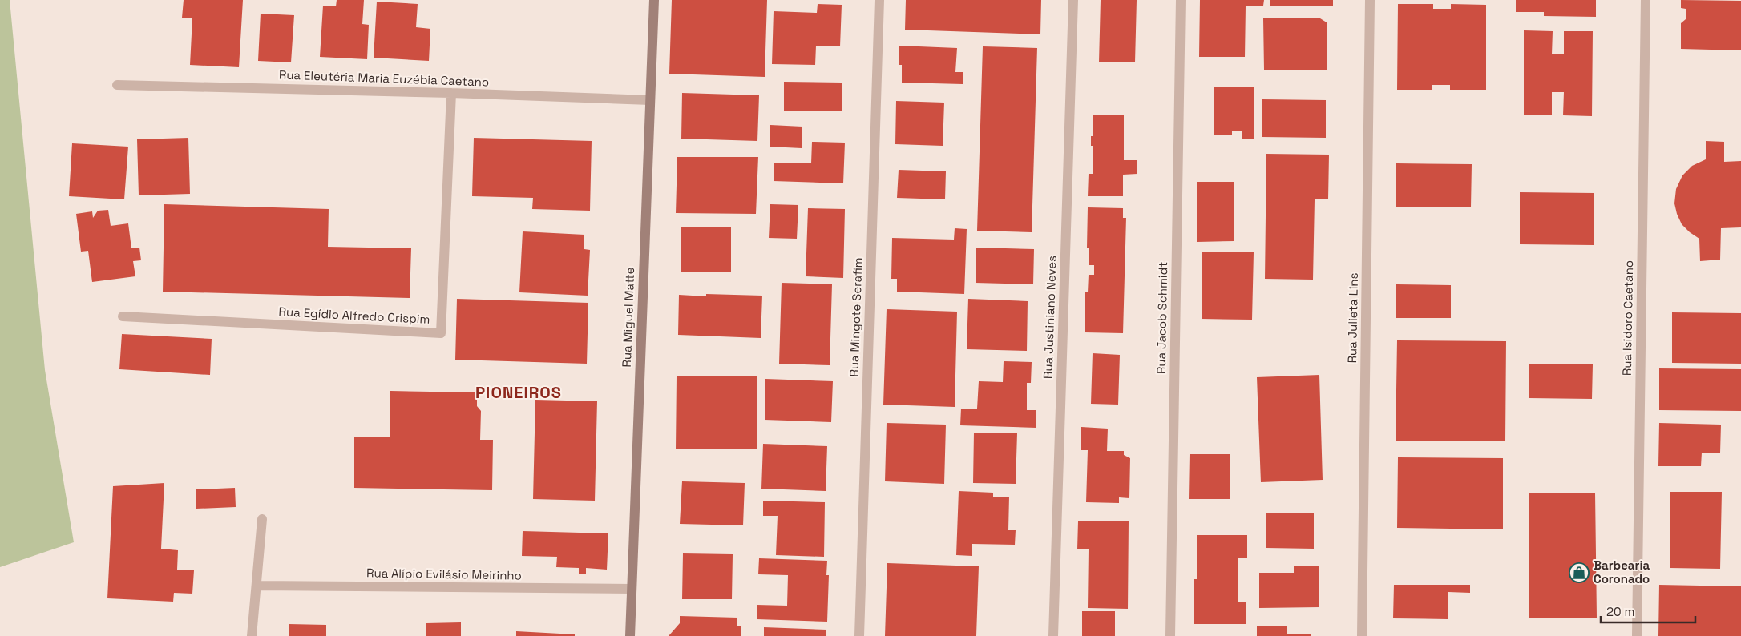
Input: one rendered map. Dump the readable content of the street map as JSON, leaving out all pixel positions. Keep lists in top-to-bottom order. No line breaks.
{"streets":{"main road":["Rua Miguel Matte"],"street":["Rua Eleutéria Maria Euzébia Caetano","Rua Egídio Alfredo Crispim","Rua Mingote Serafim","Rua Justiniano Neves","Rua Jacob Schmidt","Rua Julieta Lins","Rua Isidoro Caetano","Rua Alípio Evilásio Meirinho"]},"crossings":[["Rua Eleutéria Maria Euzébia Caetano","Rua Egídio Alfredo Crispim"],["Rua Eleutéria Maria Euzébia Caetano","Rua Miguel Matte"],["Rua Miguel Matte","Rua Alípio Evilásio Meirinho"]],"districts":["PIONEIROS"],"places":{"shop":["Barbearia Coronado"]},"scale_bar":"20 m"}
